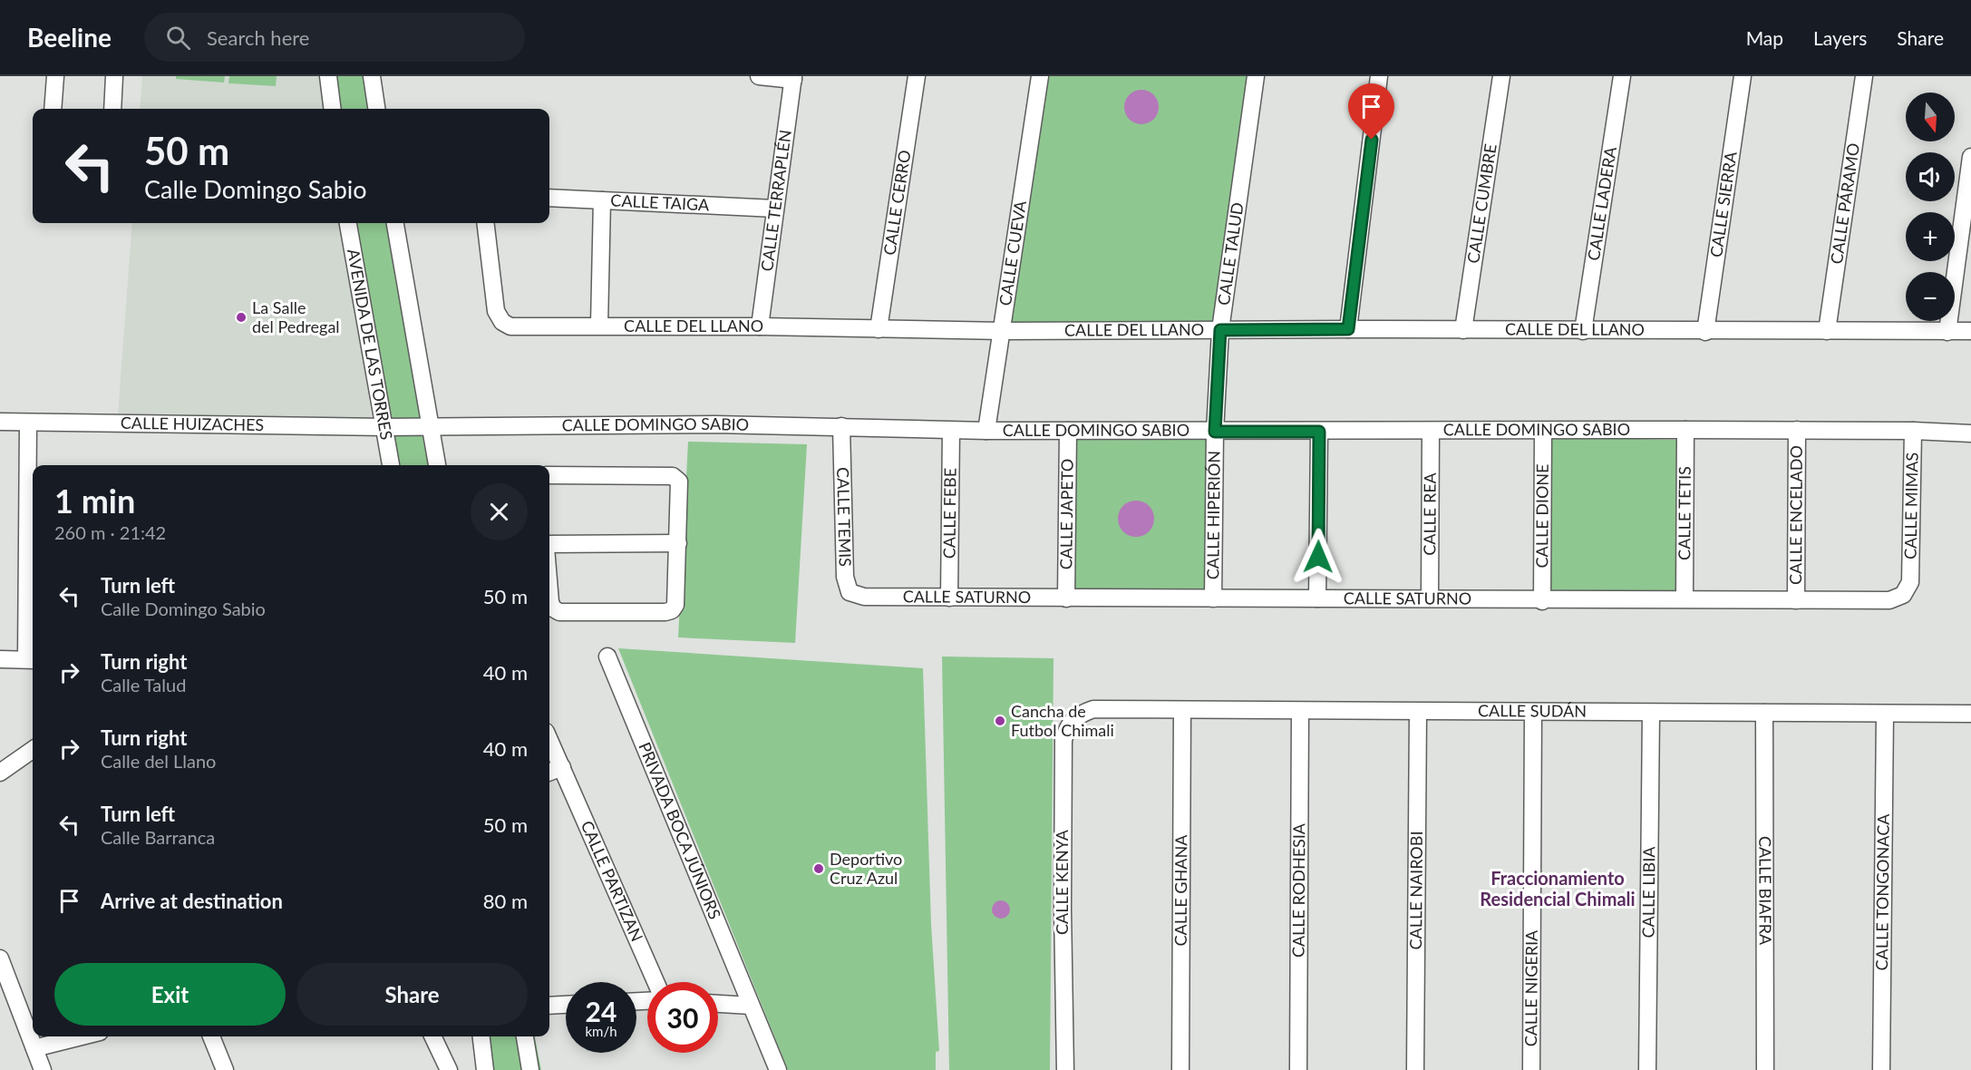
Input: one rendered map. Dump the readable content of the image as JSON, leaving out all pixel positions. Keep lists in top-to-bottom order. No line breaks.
{"streets":{"street":["CALLE TERRAPLÉN","CALLE CERRO","CALLE TAIGA","CALLE CUMBRE","CALLE LADERA","CALLE SIERRA","CALLE PÁRAMO","CALLE CUEVA","CALLE TALUD","CALLE DEL LLANO","AVENIDA DE LAS TORRES","CALLE HUIZACHES","CALLE DOMINGO SABIO","CALLE MIMAS","CALLE FEBE","CALLE REA","CALLE TETIS","CALLE JAPETO","CALLE HIPERIÓN","CALLE ENCELADO","CALLE DIONE","CALLE TEMIS","CALLE SATURNO","CALLE SUDÁN","PRIVADA BOCA JÚNIORS","CALLE PARTIZAN","CALLE KENYA","CALLE GHANA","CALLE RODHESIA","CALLE NAIROBI","CALLE LIBIA","CALLE BIAFRA","CALLE TONGONACA","CALLE NIGERIA"]},"crossings":[["CALLE TERRAPLÉN","CALLE TAIGA"],["CALLE TERRAPLÉN","CALLE DEL LLANO"],["CALLE CERRO","CALLE DEL LLANO"],["CALLE CUMBRE","CALLE DEL LLANO"],["CALLE LADERA","CALLE DEL LLANO"],["CALLE SIERRA","CALLE DEL LLANO"],["CALLE PÁRAMO","CALLE DEL LLANO"],["CALLE CUEVA","CALLE DEL LLANO"],["CALLE CUEVA","CALLE DOMINGO SABIO"],["CALLE TALUD","CALLE DEL LLANO"],["CALLE TALUD","CALLE DOMINGO SABIO"],["CALLE TALUD","CALLE HIPERIÓN"],["AVENIDA DE LAS TORRES","CALLE HUIZACHES"],["AVENIDA DE LAS TORRES","CALLE DOMINGO SABIO"],["CALLE HUIZACHES","CALLE DOMINGO SABIO"],["CALLE DOMINGO SABIO","CALLE MIMAS"],["CALLE DOMINGO SABIO","CALLE FEBE"],["CALLE DOMINGO SABIO","CALLE REA"],["CALLE DOMINGO SABIO","CALLE TETIS"],["CALLE DOMINGO SABIO","CALLE JAPETO"],["CALLE DOMINGO SABIO","CALLE HIPERIÓN"],["CALLE DOMINGO SABIO","CALLE ENCELADO"],["CALLE DOMINGO SABIO","CALLE DIONE"],["CALLE DOMINGO SABIO","CALLE TEMIS"],["CALLE MIMAS","CALLE SATURNO"],["CALLE FEBE","CALLE SATURNO"],["CALLE REA","CALLE SATURNO"],["CALLE TETIS","CALLE SATURNO"],["CALLE JAPETO","CALLE SATURNO"],["CALLE HIPERIÓN","CALLE SATURNO"],["CALLE ENCELADO","CALLE SATURNO"],["CALLE DIONE","CALLE SATURNO"],["CALLE TEMIS","CALLE SATURNO"],["CALLE SUDÁN","CALLE KENYA"],["CALLE SUDÁN","CALLE GHANA"],["CALLE SUDÁN","CALLE RODHESIA"],["CALLE SUDÁN","CALLE NAIROBI"],["CALLE SUDÁN","CALLE LIBIA"],["CALLE SUDÁN","CALLE BIAFRA"],["CALLE SUDÁN","CALLE TONGONACA"],["CALLE SUDÁN","CALLE NIGERIA"]],"districts":["Fraccionamiento Residencial Chimali"],"places":["La Salle del Pedregal","Cancha de Futbol Chimali","Deportivo Cruz Azul"],"north":"bottom","page":{"header":"Beeline","search":"Search here","nav":["Map","Layers","Share"],"map_buttons":["+","−"],"turn":["50 m","Calle Domingo Sabio"],"heading":["1 min","260 m · 21:42"],"list":[{"name":"Turn left","note":"Calle Domingo Sabio","value":"50 m"},{"name":"Turn right","note":"Calle Talud","value":"40 m"},{"name":"Turn right","note":"Calle del Llano","value":"40 m"},{"name":"Turn left","note":"Calle Barranca","value":"50 m"},{"name":"Arrive at destination","value":"80 m"}],"buttons":["Exit","Share"],"speed":"24 km/h","limit":"30"}}
